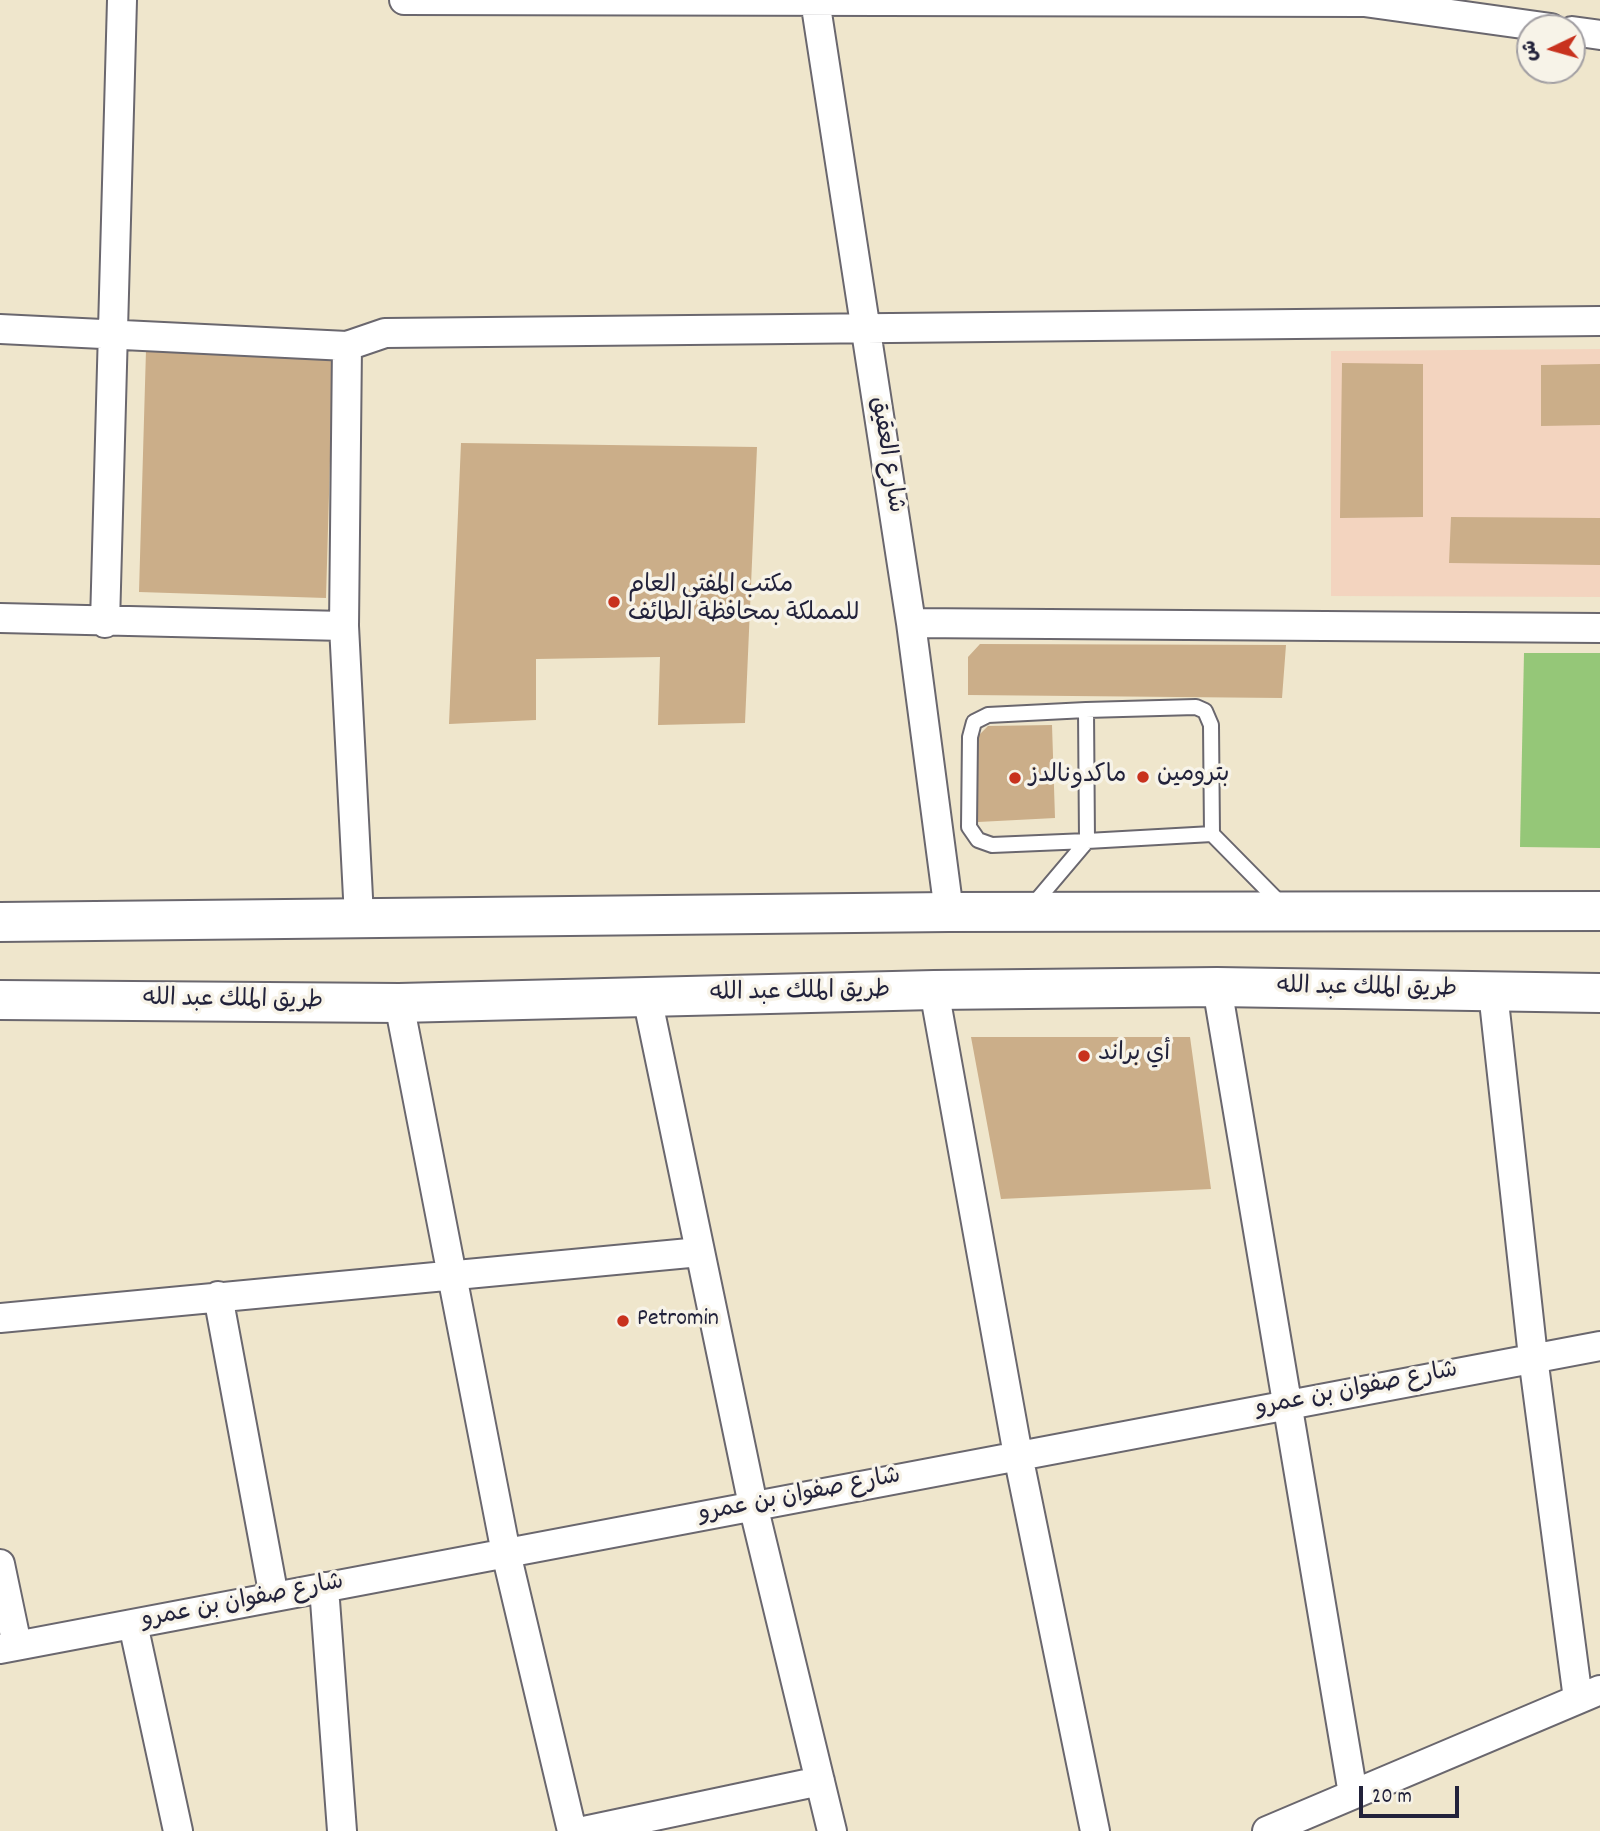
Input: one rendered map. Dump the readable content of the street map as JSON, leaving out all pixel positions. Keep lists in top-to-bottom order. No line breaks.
{"streets":{"main road":["طريق الملك عبد الله"],"street":["شارع العقيق","شارع صفوان بن عمرو"]},"places":["مكتب المفتي العام للمملكة بمحافظة الطائف","بترومين","ماكدونالدز","أي براند","Petromin"],"scale_bar":"20 m","north":"left"}
